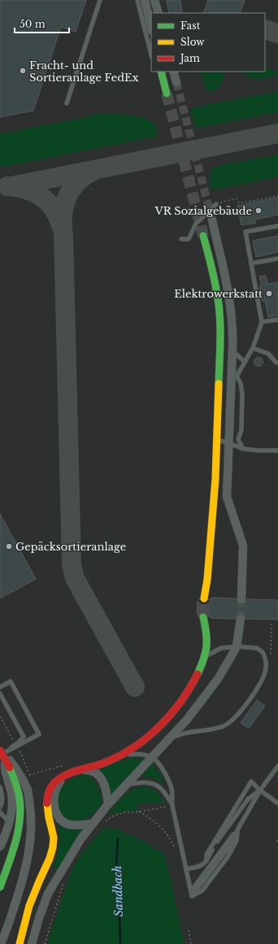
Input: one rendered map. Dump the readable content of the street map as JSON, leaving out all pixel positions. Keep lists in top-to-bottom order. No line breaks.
{"water":["Sandbach"],"places":["Fracht- und Sortieranlage FedEx","VR Sozialgebäude","Elektrowerkstatt","Gepäcksortieranlage"],"legend":["Fast","Slow","Jam"],"scale_bar":"50 m"}
